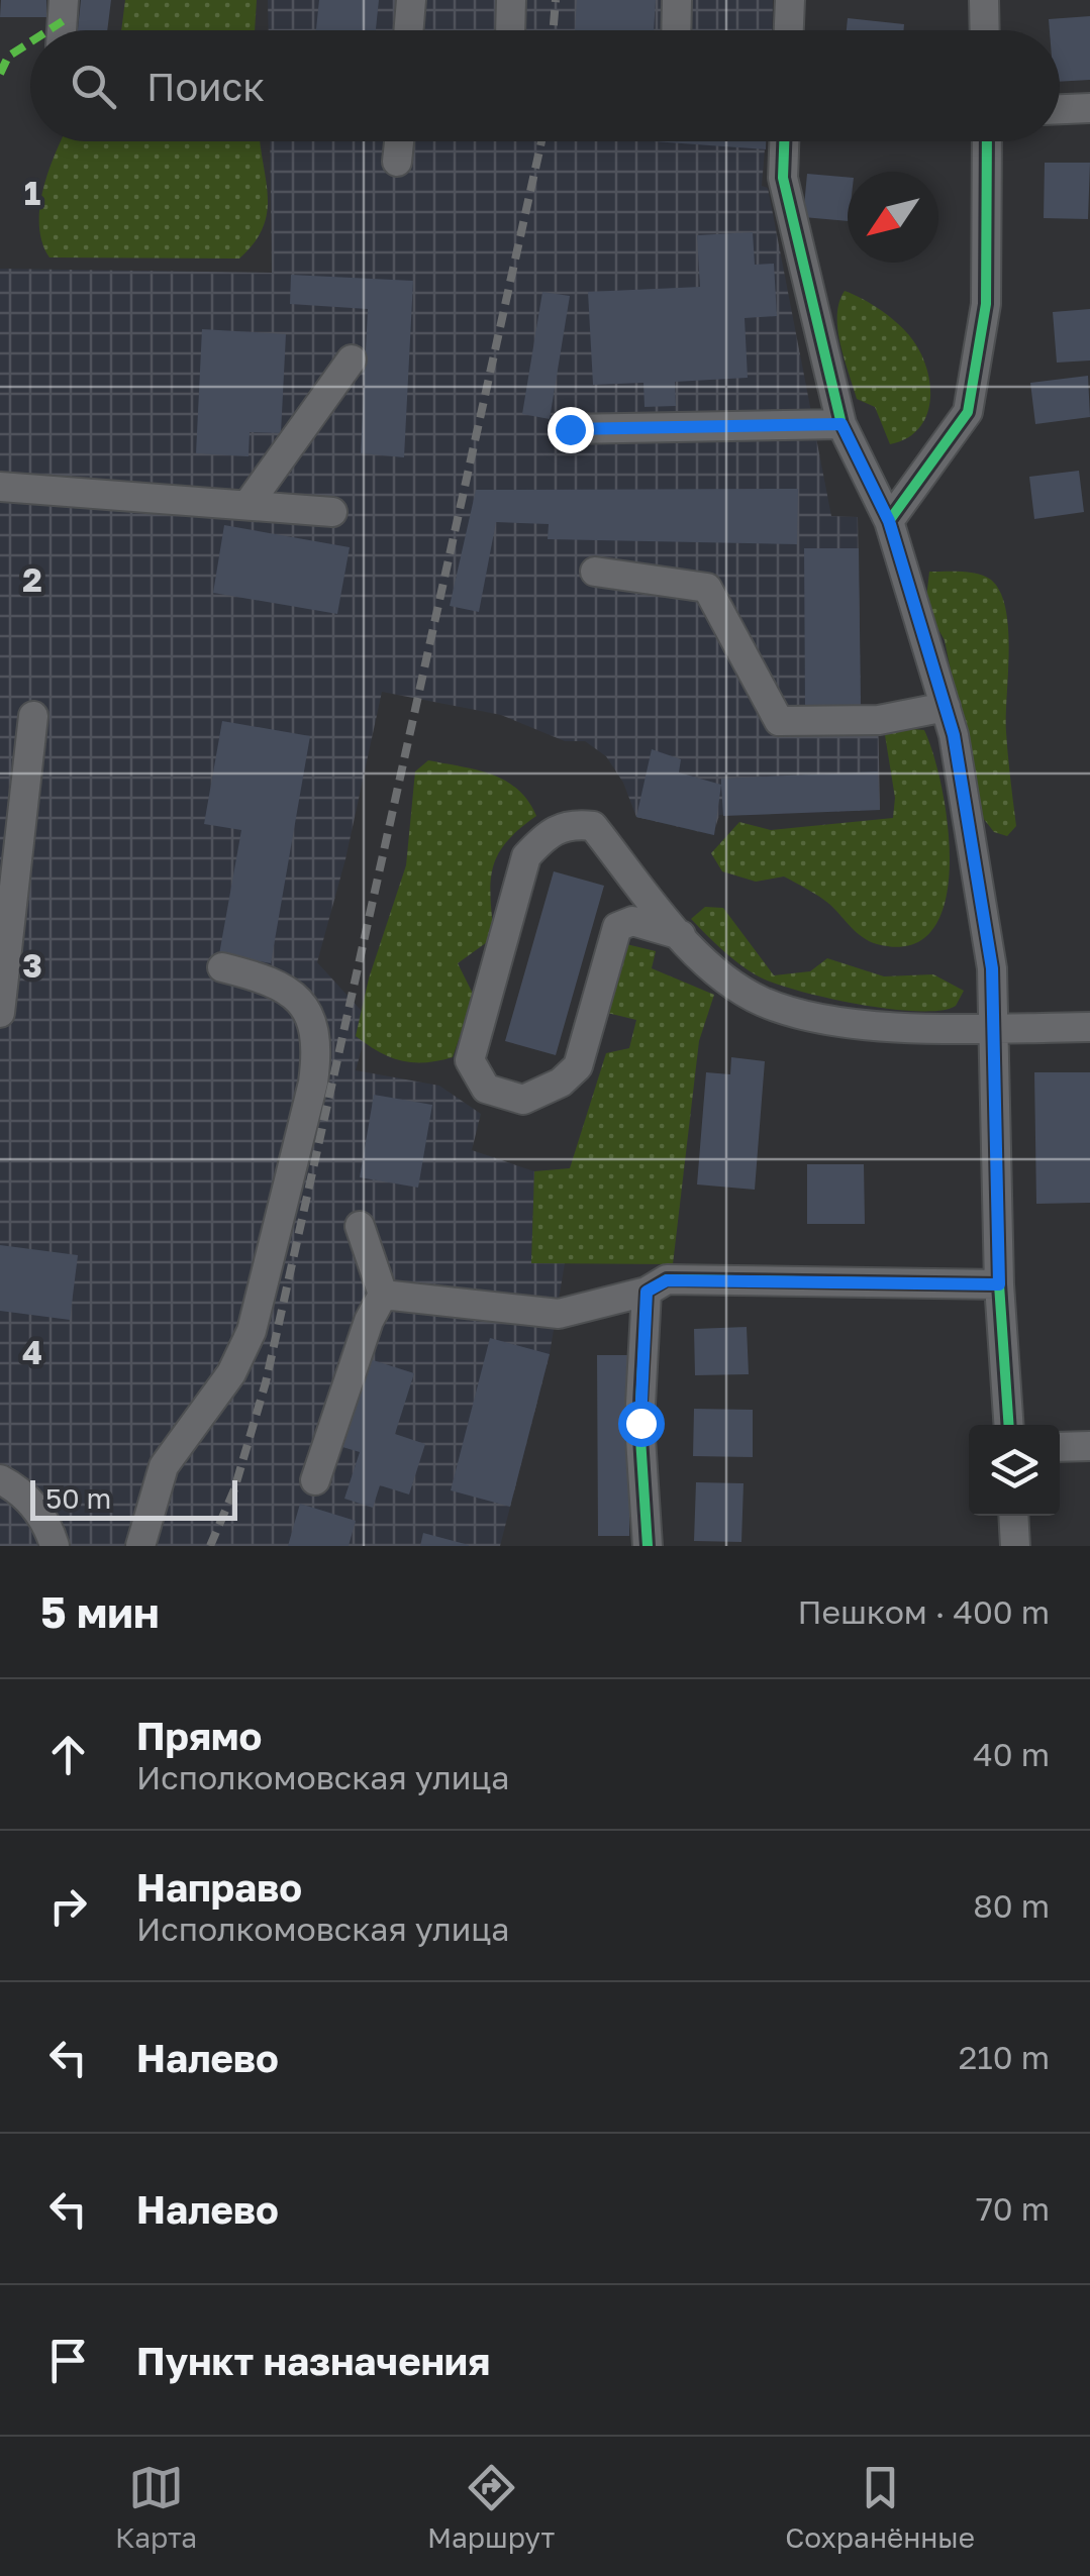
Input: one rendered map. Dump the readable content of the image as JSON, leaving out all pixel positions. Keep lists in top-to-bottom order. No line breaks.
{"scale_bar":"50 m","north":"bottom left","page":{"search":"Поиск","scale":"50 m","heading":["5 мин","Пешком · 400 m"],"list":[["Прямо","Исполкомовская улица","40 m"],["Направо","Исполкомовская улица","80 m"],["Налево","210 m"],["Налево","70 m"],"Пункт назначения"],"nav":["Карта","Маршрут","Сохранённые"]},"grid":{"rows":["1","2","3","4"]}}
